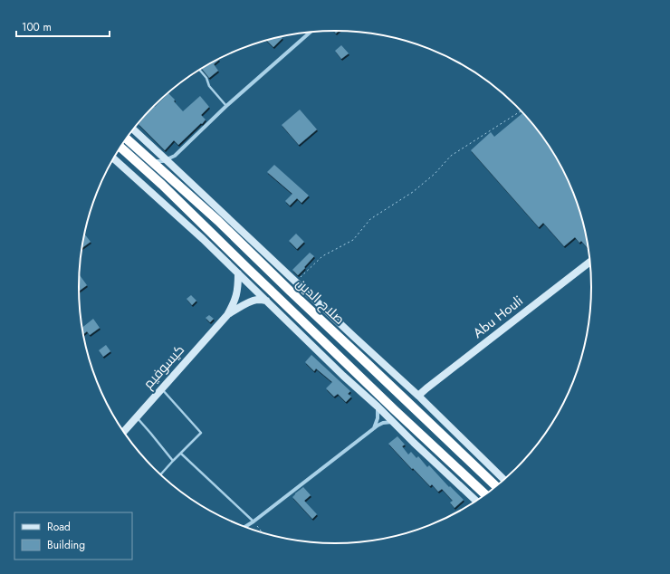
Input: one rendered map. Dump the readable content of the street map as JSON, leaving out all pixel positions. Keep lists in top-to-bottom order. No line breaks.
{"streets":{"highway":["صلاح الدين"],"main road":["Abu Houli","كيسوفيم"]},"legend":["Road","Building"],"scale_bar":"100 m"}
